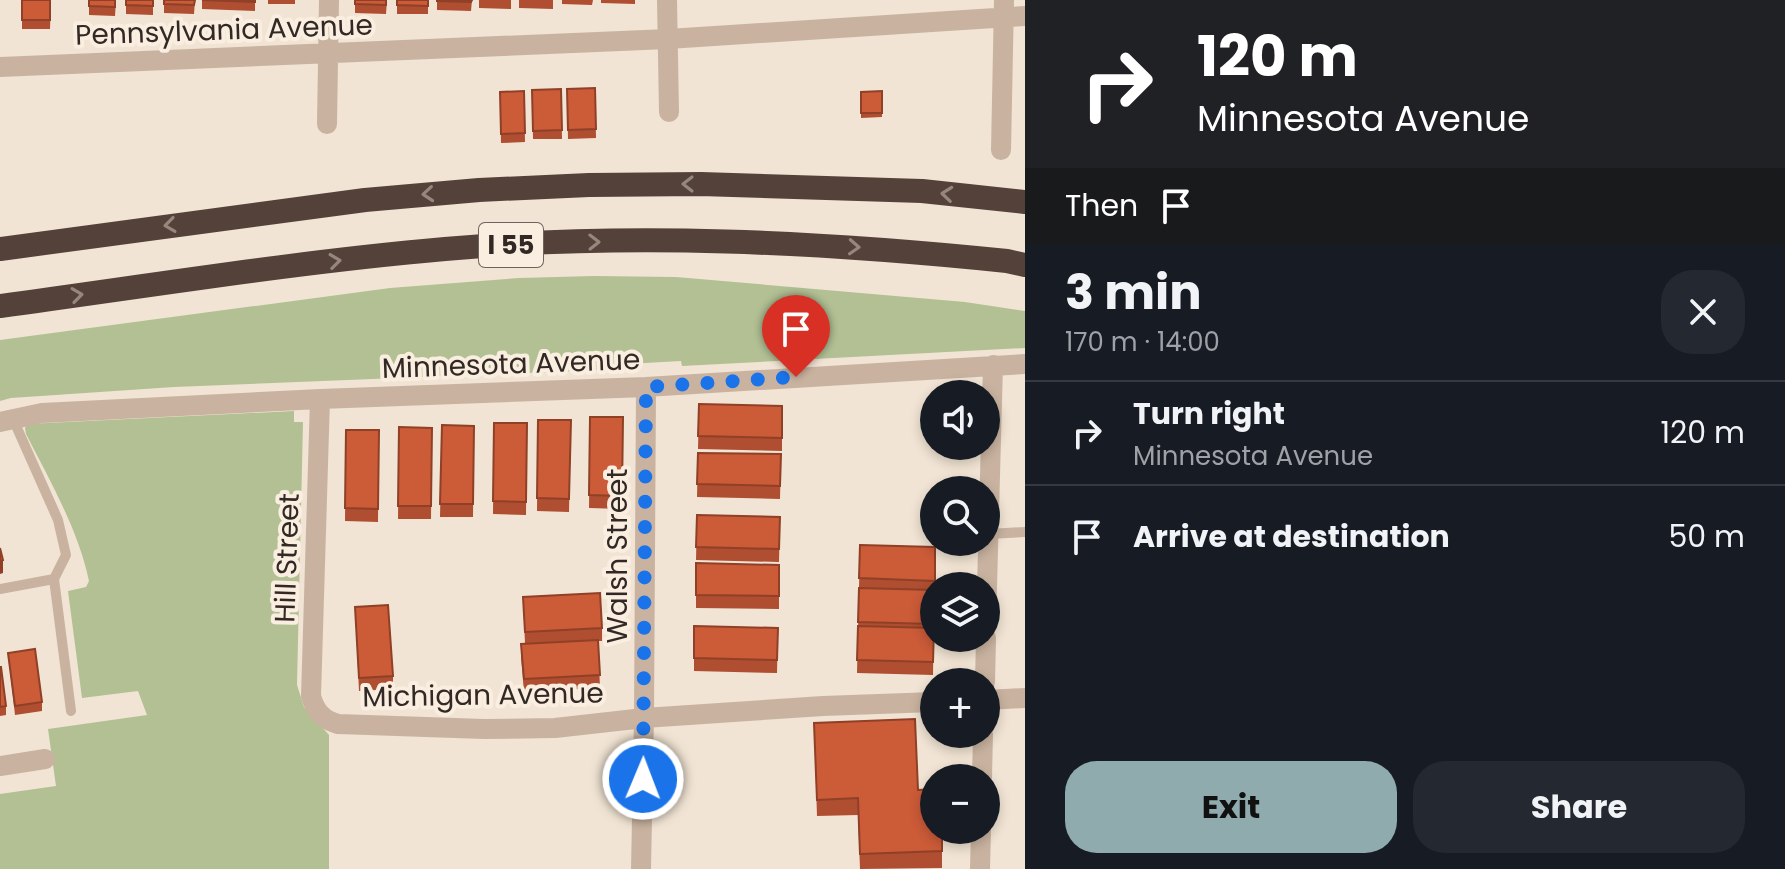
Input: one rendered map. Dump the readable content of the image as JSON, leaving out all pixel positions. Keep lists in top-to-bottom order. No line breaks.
{"streets":{"highway":["I 55"],"street":["Pennsylvania Avenue","Minnesota Avenue","Walsh Street","Hill Street","Michigan Avenue"]},"crossings":[["Minnesota Avenue","Walsh Street"],["Minnesota Avenue","Hill Street"],["Walsh Street","Michigan Avenue"],["Hill Street","Michigan Avenue"]],"page":{"turn":["120 m","Minnesota Avenue"],"then":"Then","heading":["3 min","170 m · 14:00"],"map_buttons":["+","−"],"list":[{"name":"Turn right","note":"Minnesota Avenue","value":"120 m"},{"name":"Arrive at destination","value":"50 m"}],"buttons":["Exit","Share"]}}
